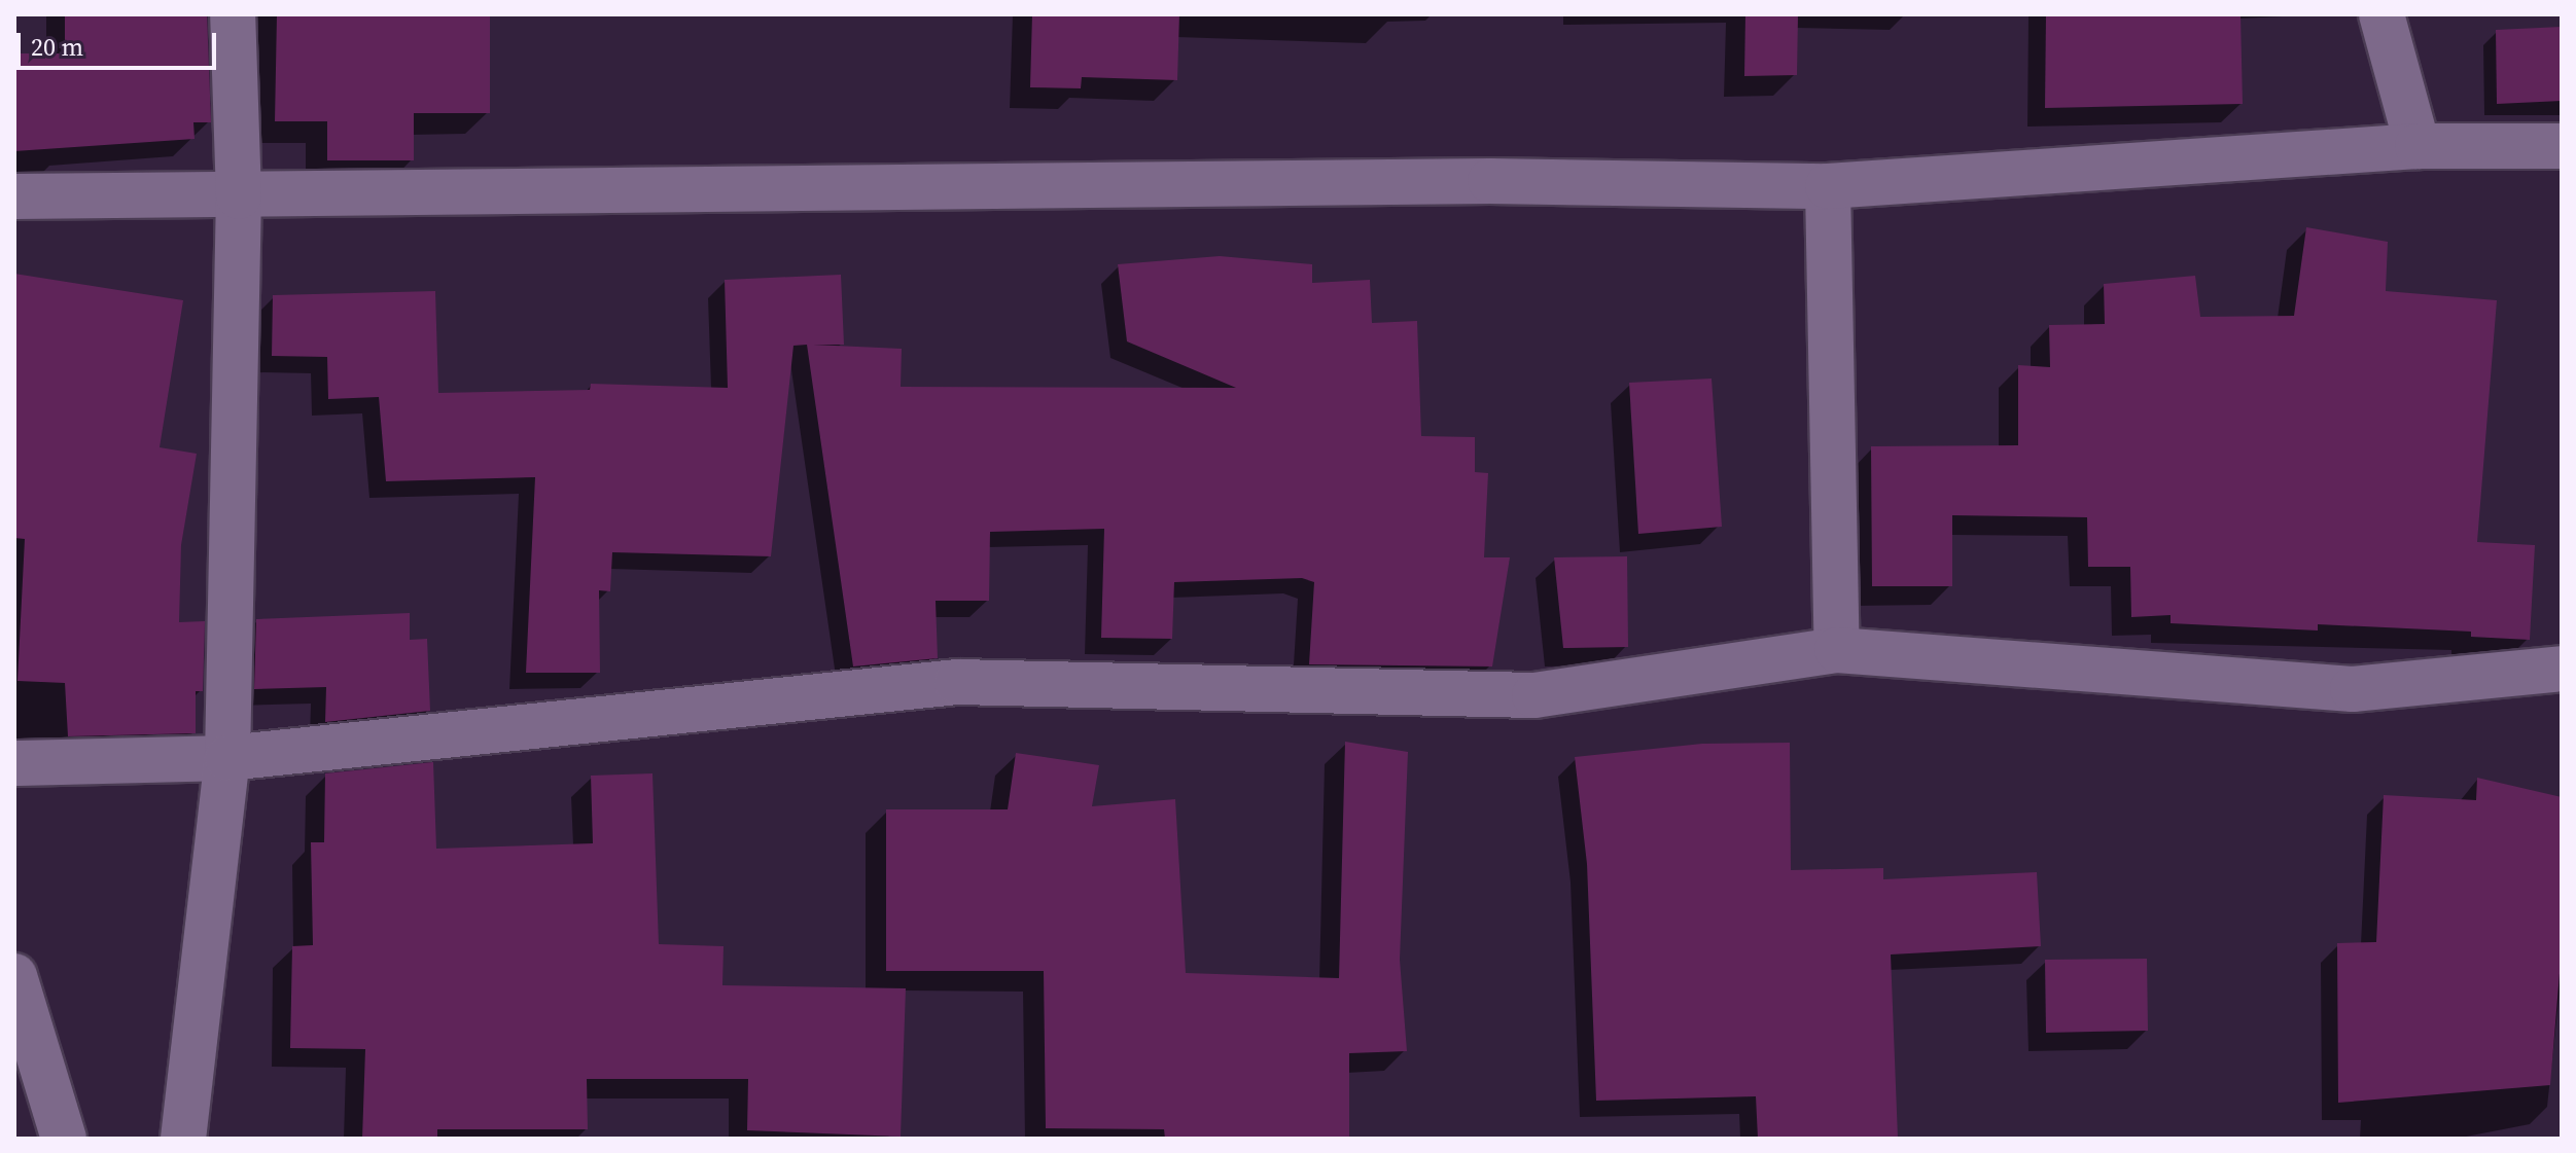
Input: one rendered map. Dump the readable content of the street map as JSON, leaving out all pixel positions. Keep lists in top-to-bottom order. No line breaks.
{"scale_bar":"20 m"}
